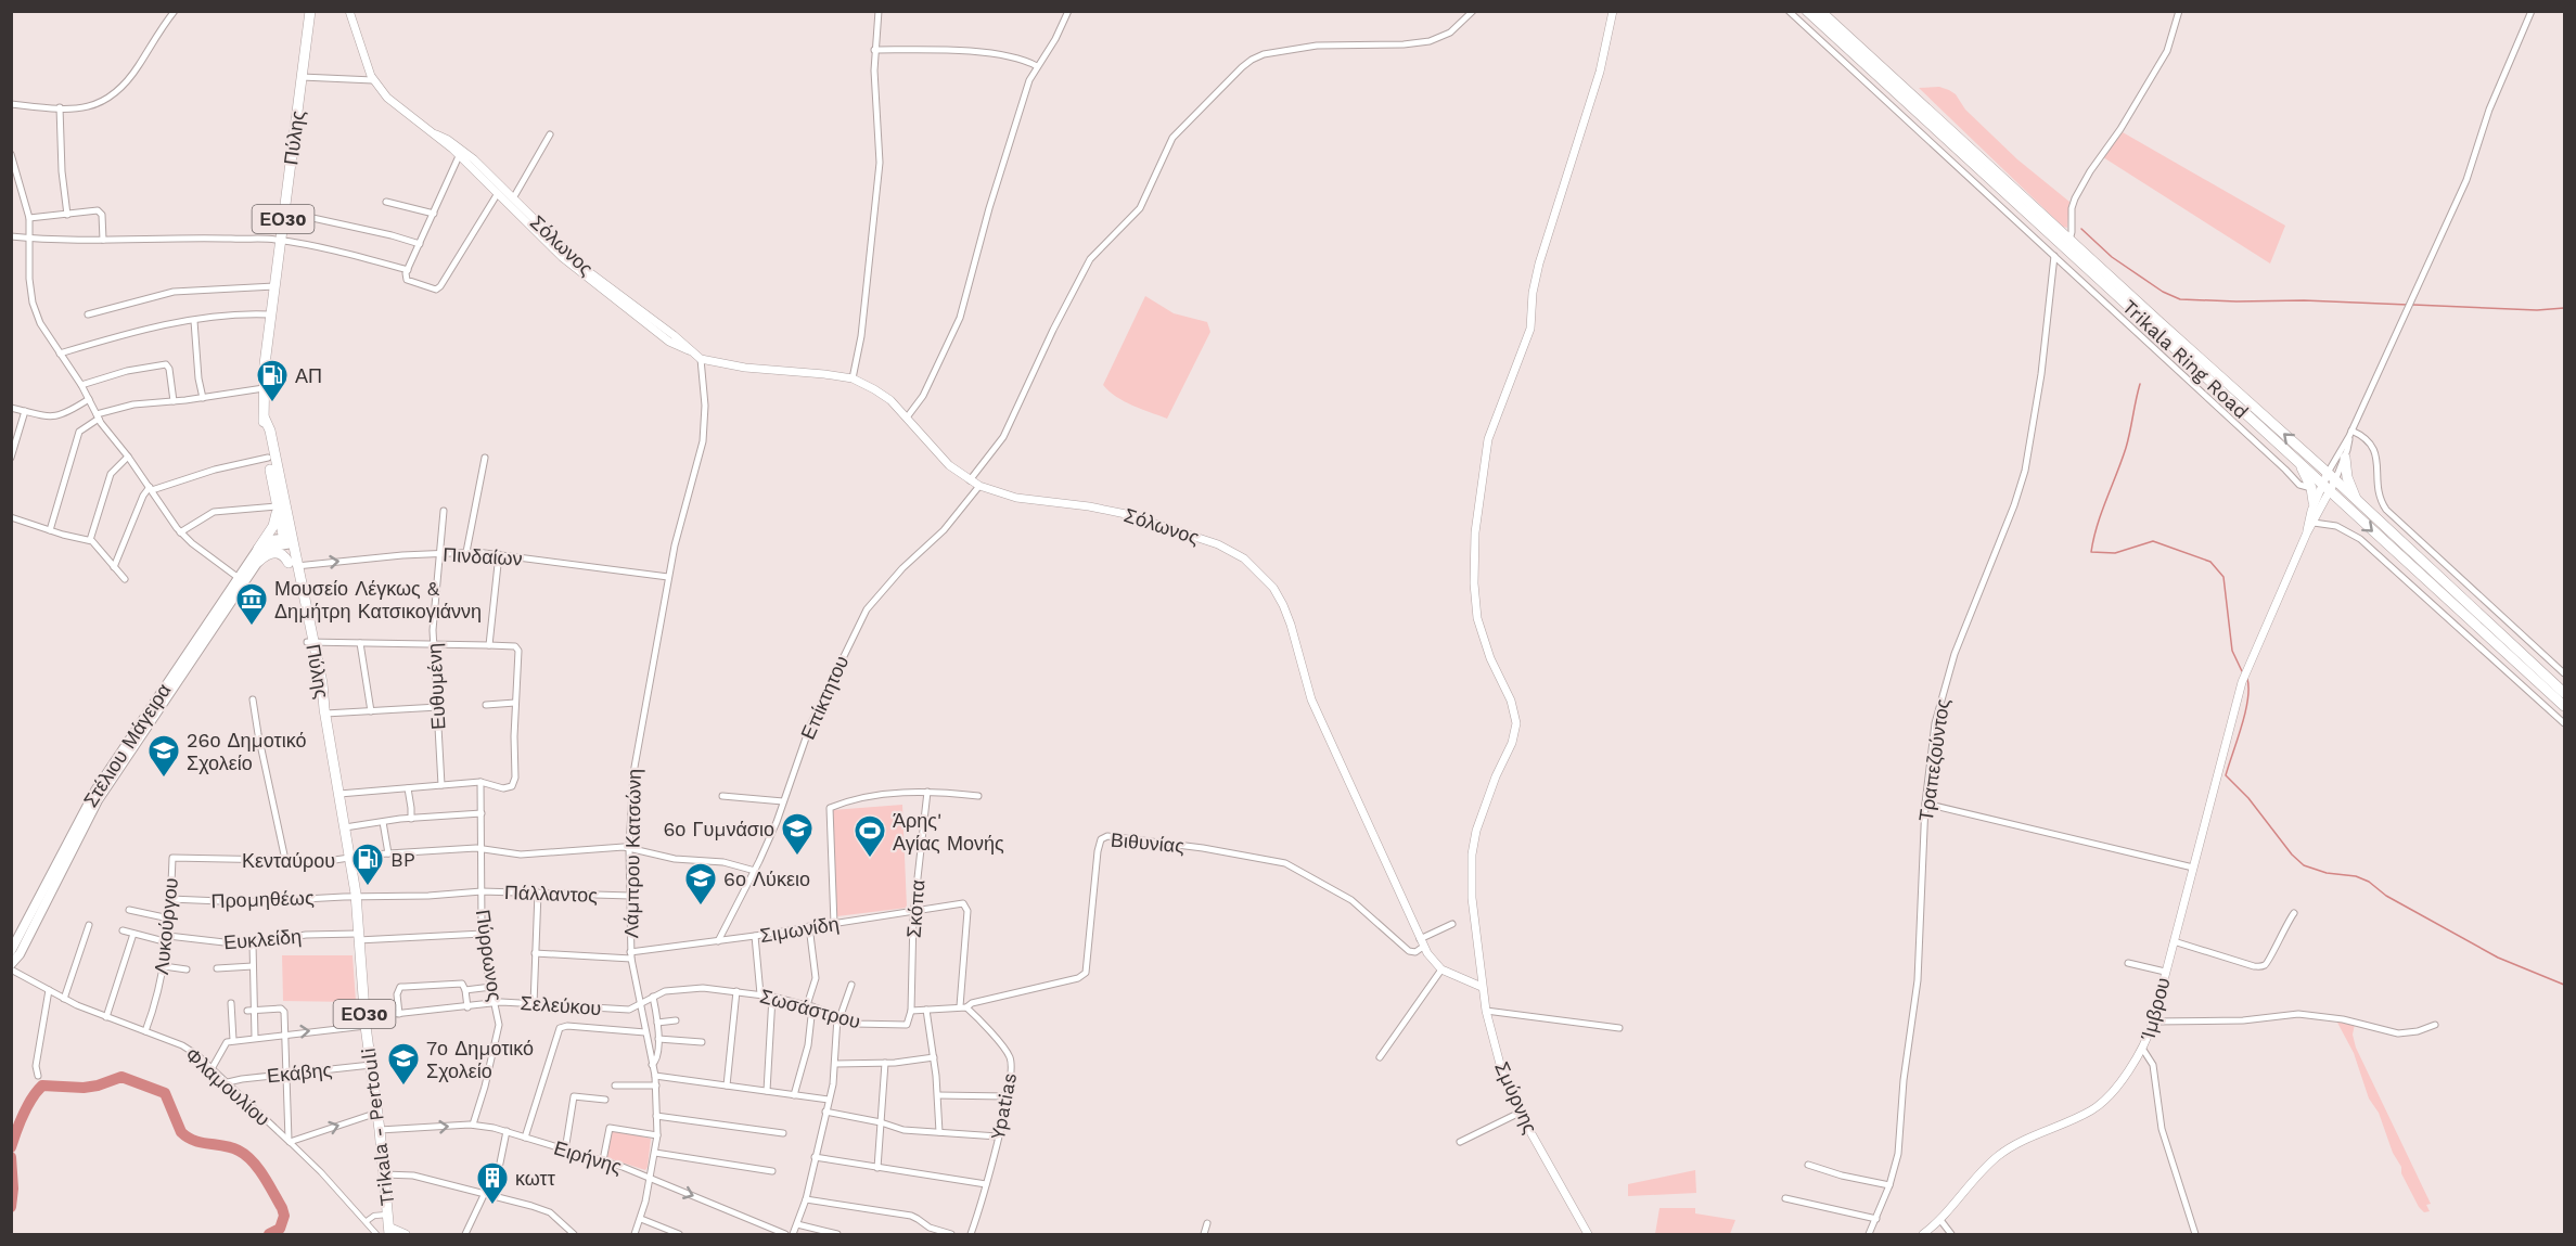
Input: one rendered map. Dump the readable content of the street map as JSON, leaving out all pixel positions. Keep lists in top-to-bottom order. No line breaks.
{"streets":{"main road":["Πύλης","ΕΟ30","Trikala Ring Road","Στέλιου Μάγειρα","Trikala - Pertouli"],"street":["Σόλωνος","Πινδαίων","Ευθυμένη","Επίκτητου","Τραπεζούντος","Βιθυνίας","Λάμπρου Κατσώνη","Κενταύρου","Πάλλαντος","Προμηθέως","Σκόπα","Λυκούργου","Σιμωνίδη","Ευκλείδη","Πύρρωνος","Σελεύκου","Σωσάστρου","Ίμβρου","Εκάβης","Φλαμουλίου","Σμύρνης","Ypatias","Ειρήνης"]},"crossings":[["Πύλης","Πινδαίων"],["Πύλης","Trikala - Pertouli"],["Σόλωνος","Επίκτητου"],["Σόλωνος","Βιθυνίας"],["Σόλωνος","Λάμπρου Κατσώνη"],["Πινδαίων","Ευθυμένη"],["Πινδαίων","Λάμπρου Κατσώνη"],["Επίκτητου","Κενταύρου"],["Επίκτητου","Σιμωνίδη"],["Βιθυνίας","Σιμωνίδη"],["Βιθυνίας","Ypatias"],["Λάμπρου Κατσώνη","Κενταύρου"],["Λάμπρου Κατσώνη","Πάλλαντος"],["Λάμπρου Κατσώνη","Σιμωνίδη"],["Λάμπρου Κατσώνη","Σελεύκου"],["Λάμπρου Κατσώνη","Σωσάστρου"],["Λάμπρου Κατσώνη","Ειρήνης"],["Κενταύρου","Λυκούργου"],["Κενταύρου","Πύρρωνος"],["Κενταύρου","Trikala - Pertouli"],["Πάλλαντος","Προμηθέως"],["Πάλλαντος","Πύρρωνος"],["Πάλλαντος","Trikala - Pertouli"],["Προμηθέως","Λυκούργου"],["Προμηθέως","Trikala - Pertouli"],["Σκόπα","Σιμωνίδη"],["Σκόπα","Σωσάστρου"],["Λυκούργου","Ευκλείδη"],["Λυκούργου","Φλαμουλίου"],["Σιμωνίδη","Ypatias"],["Ευκλείδη","Trikala - Pertouli"],["Πύρρωνος","Σελεύκου"],["Πύρρωνος","Ειρήνης"],["Σελεύκου","Σωσάστρου"],["Σελεύκου","Trikala - Pertouli"],["Εκάβης","Φλαμουλίου"],["Εκάβης","Trikala - Pertouli"],["Trikala - Pertouli","Ειρήνης"]],"one_way":["Πινδαίων"],"places":{"fuel station":["ΑΠ","BP"],"museum":["Μουσείο Λέγκως & Δημήτρη Κατσικογιάννη"],"school or university":["26ο Δημοτικό Σχολείο","6ο Γυμνάσιο","6ο Λύκειο","7ο Δημοτικό Σχολείο"],"sports":["Άρης' Αγίας Μονής"],"building":["κωττ"]}}
